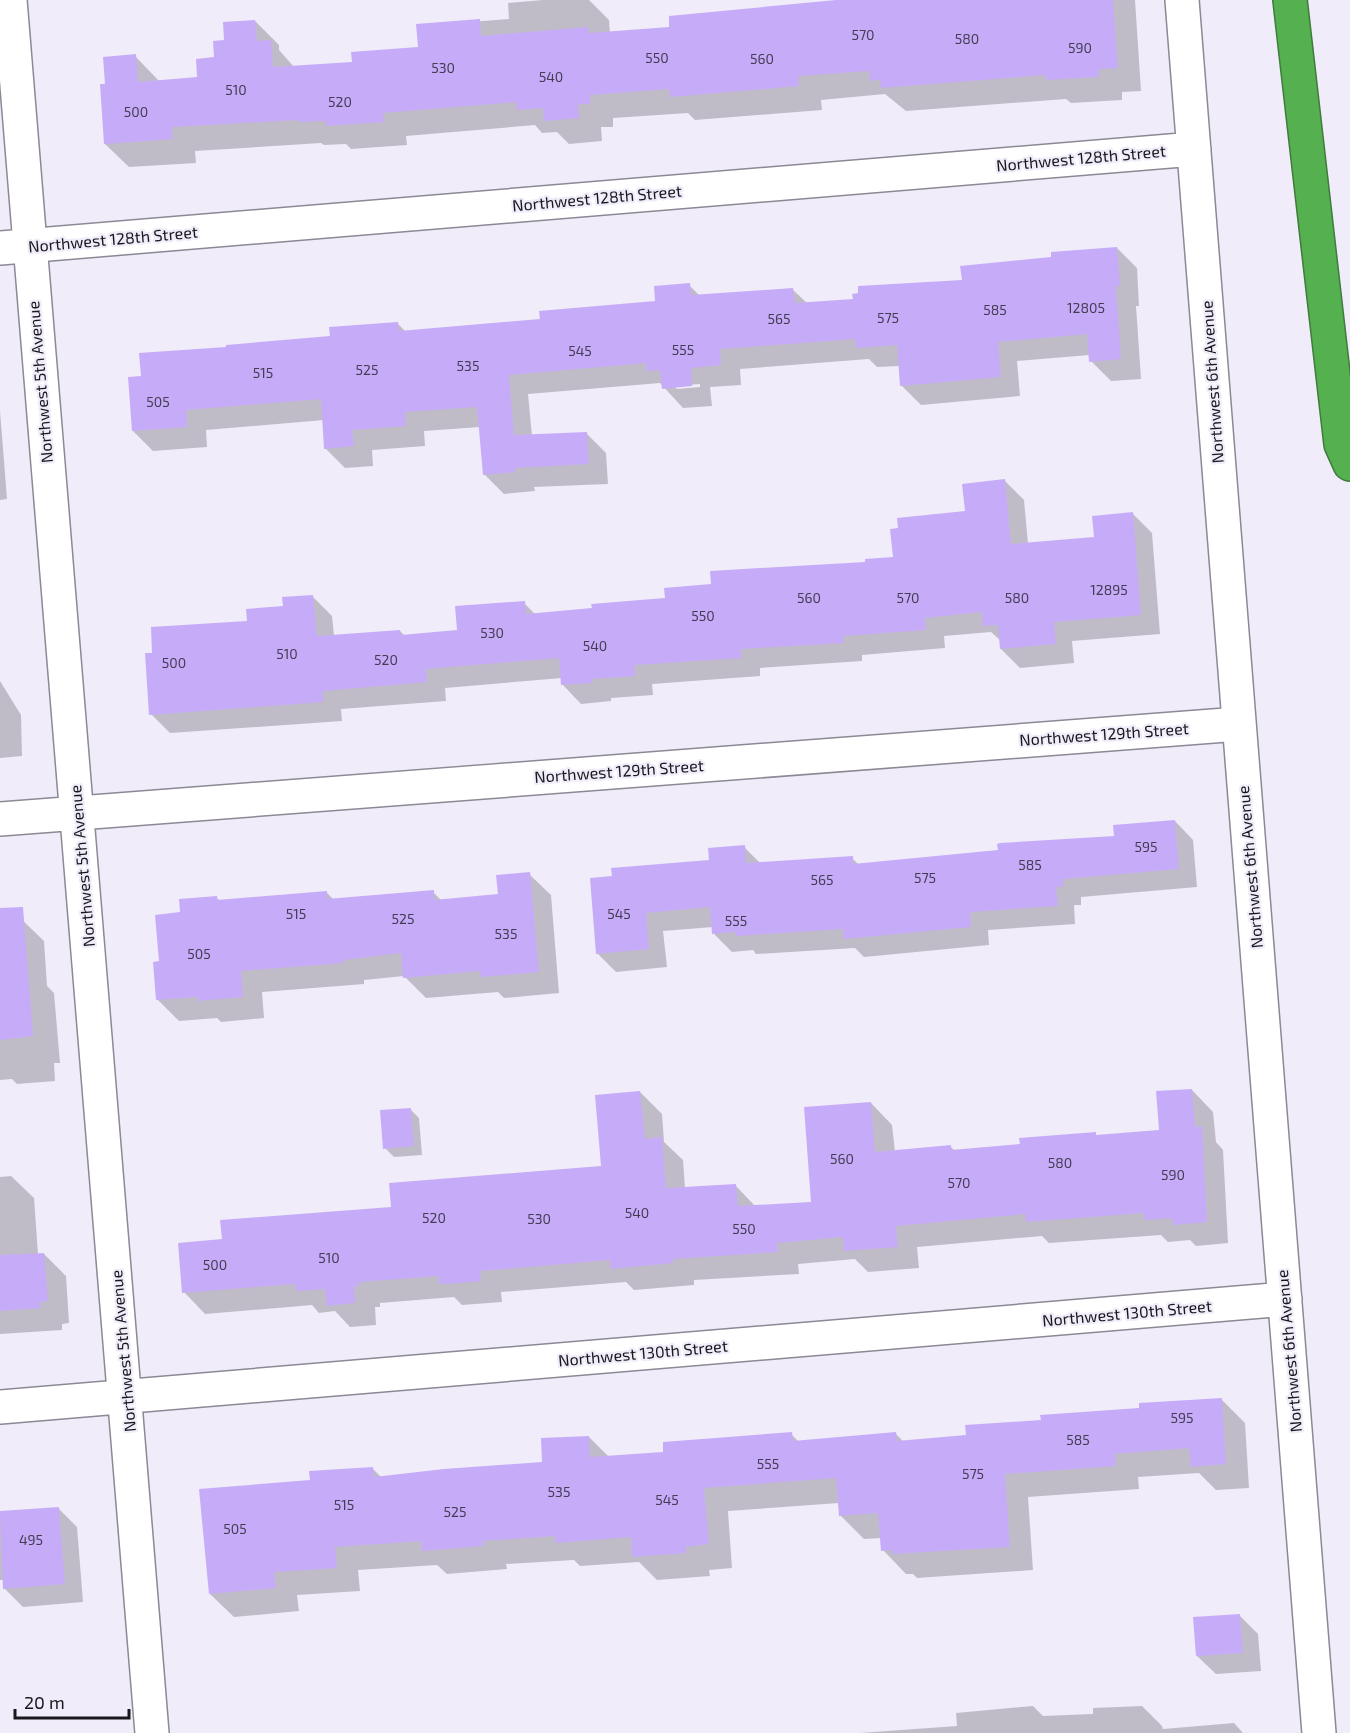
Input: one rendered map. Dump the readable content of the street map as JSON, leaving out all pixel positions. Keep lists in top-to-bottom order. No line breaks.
{"streets":{"street":["Northwest 128th Street","Northwest 5th Avenue","Northwest 6th Avenue","Northwest 129th Street","Northwest 130th Street"]},"crossings":[["Northwest 128th Street","Northwest 5th Avenue"],["Northwest 128th Street","Northwest 6th Avenue"],["Northwest 5th Avenue","Northwest 129th Street"],["Northwest 5th Avenue","Northwest 130th Street"],["Northwest 6th Avenue","Northwest 129th Street"],["Northwest 6th Avenue","Northwest 130th Street"]],"house_numbers":["570","580","590","550","560","530","540","510","520","500","12805","585","575","565","555","545","535","525","515","505","12895","560","570","580","550","530","540","510","520","500","595","585","575","565","515","545","525","555","535","505","560","580","590","570","540","520","530","550","510","500","595","585","555","575","535","545","515","525","505","495"],"scale_bar":"20 m"}
